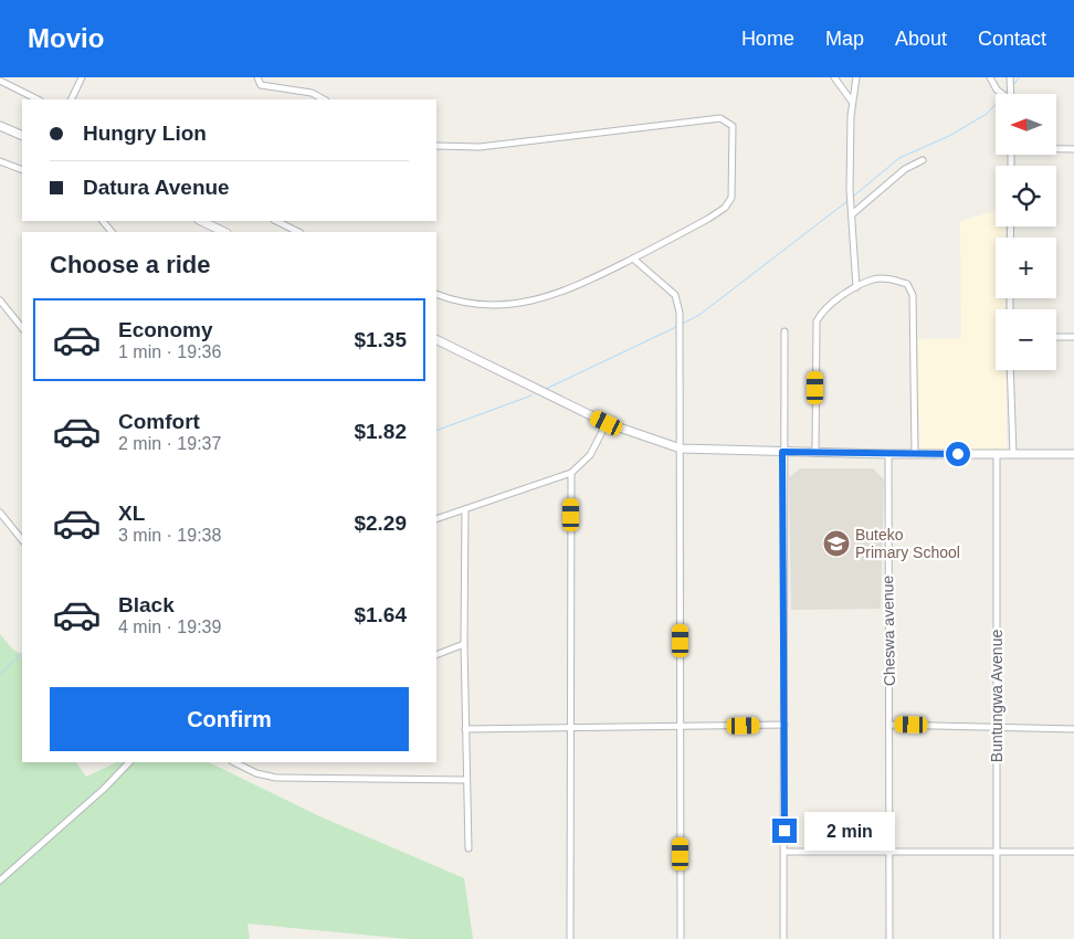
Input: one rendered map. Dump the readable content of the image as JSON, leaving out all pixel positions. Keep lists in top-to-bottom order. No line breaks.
{"streets":{"street":["Cheswa avenue","Buntungwa Avenue"]},"places":{"school or university":["Buteko Primary School"]},"north":"left","page":{"header":"Movio","nav":["Home","Map","About","Contact"],"map_buttons":["+","−"],"banner":["Hungry Lion","Datura Avenue"],"heading":"Choose a ride","list":[{"name":"Economy","note":"1 min · 19:36","value":"$1.35"},{"name":"Comfort","note":"2 min · 19:37","value":"$1.82"},{"name":"XL","note":"3 min · 19:38","value":"$2.29"},{"name":"Black","note":"4 min · 19:39","value":"$1.64"}],"buttons":"Confirm","bubble":"2 min"}}
